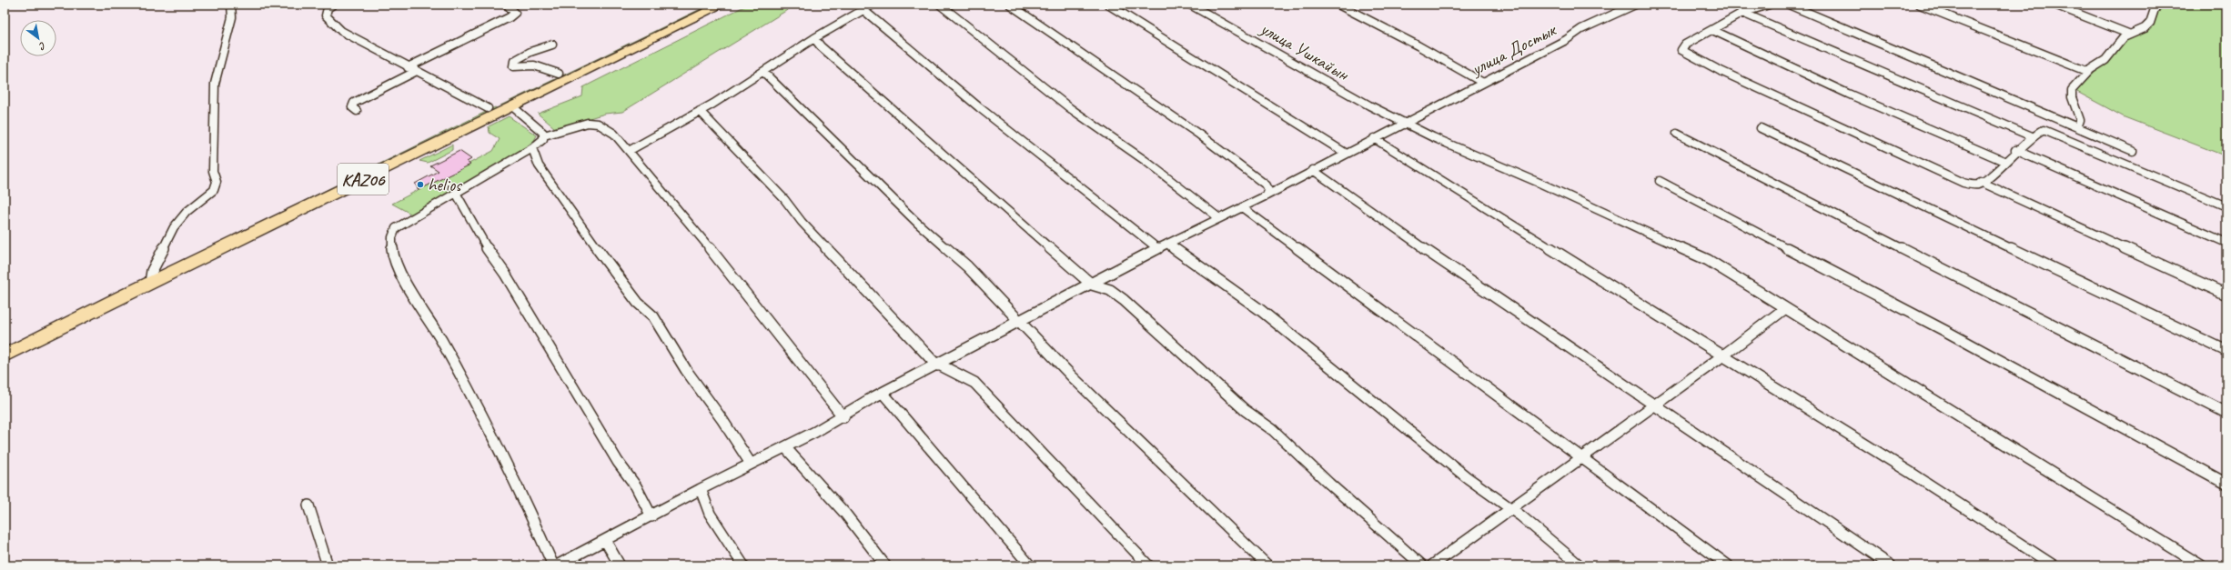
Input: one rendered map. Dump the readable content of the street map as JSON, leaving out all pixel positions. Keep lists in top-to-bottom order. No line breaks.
{"streets":{"highway":["KАZ06"],"street":["улица Достык","улица Ушкайын"]},"crossings":[["улица Достык","улица Ушкайын"]],"places":["helios"],"north":"bottom right"}
